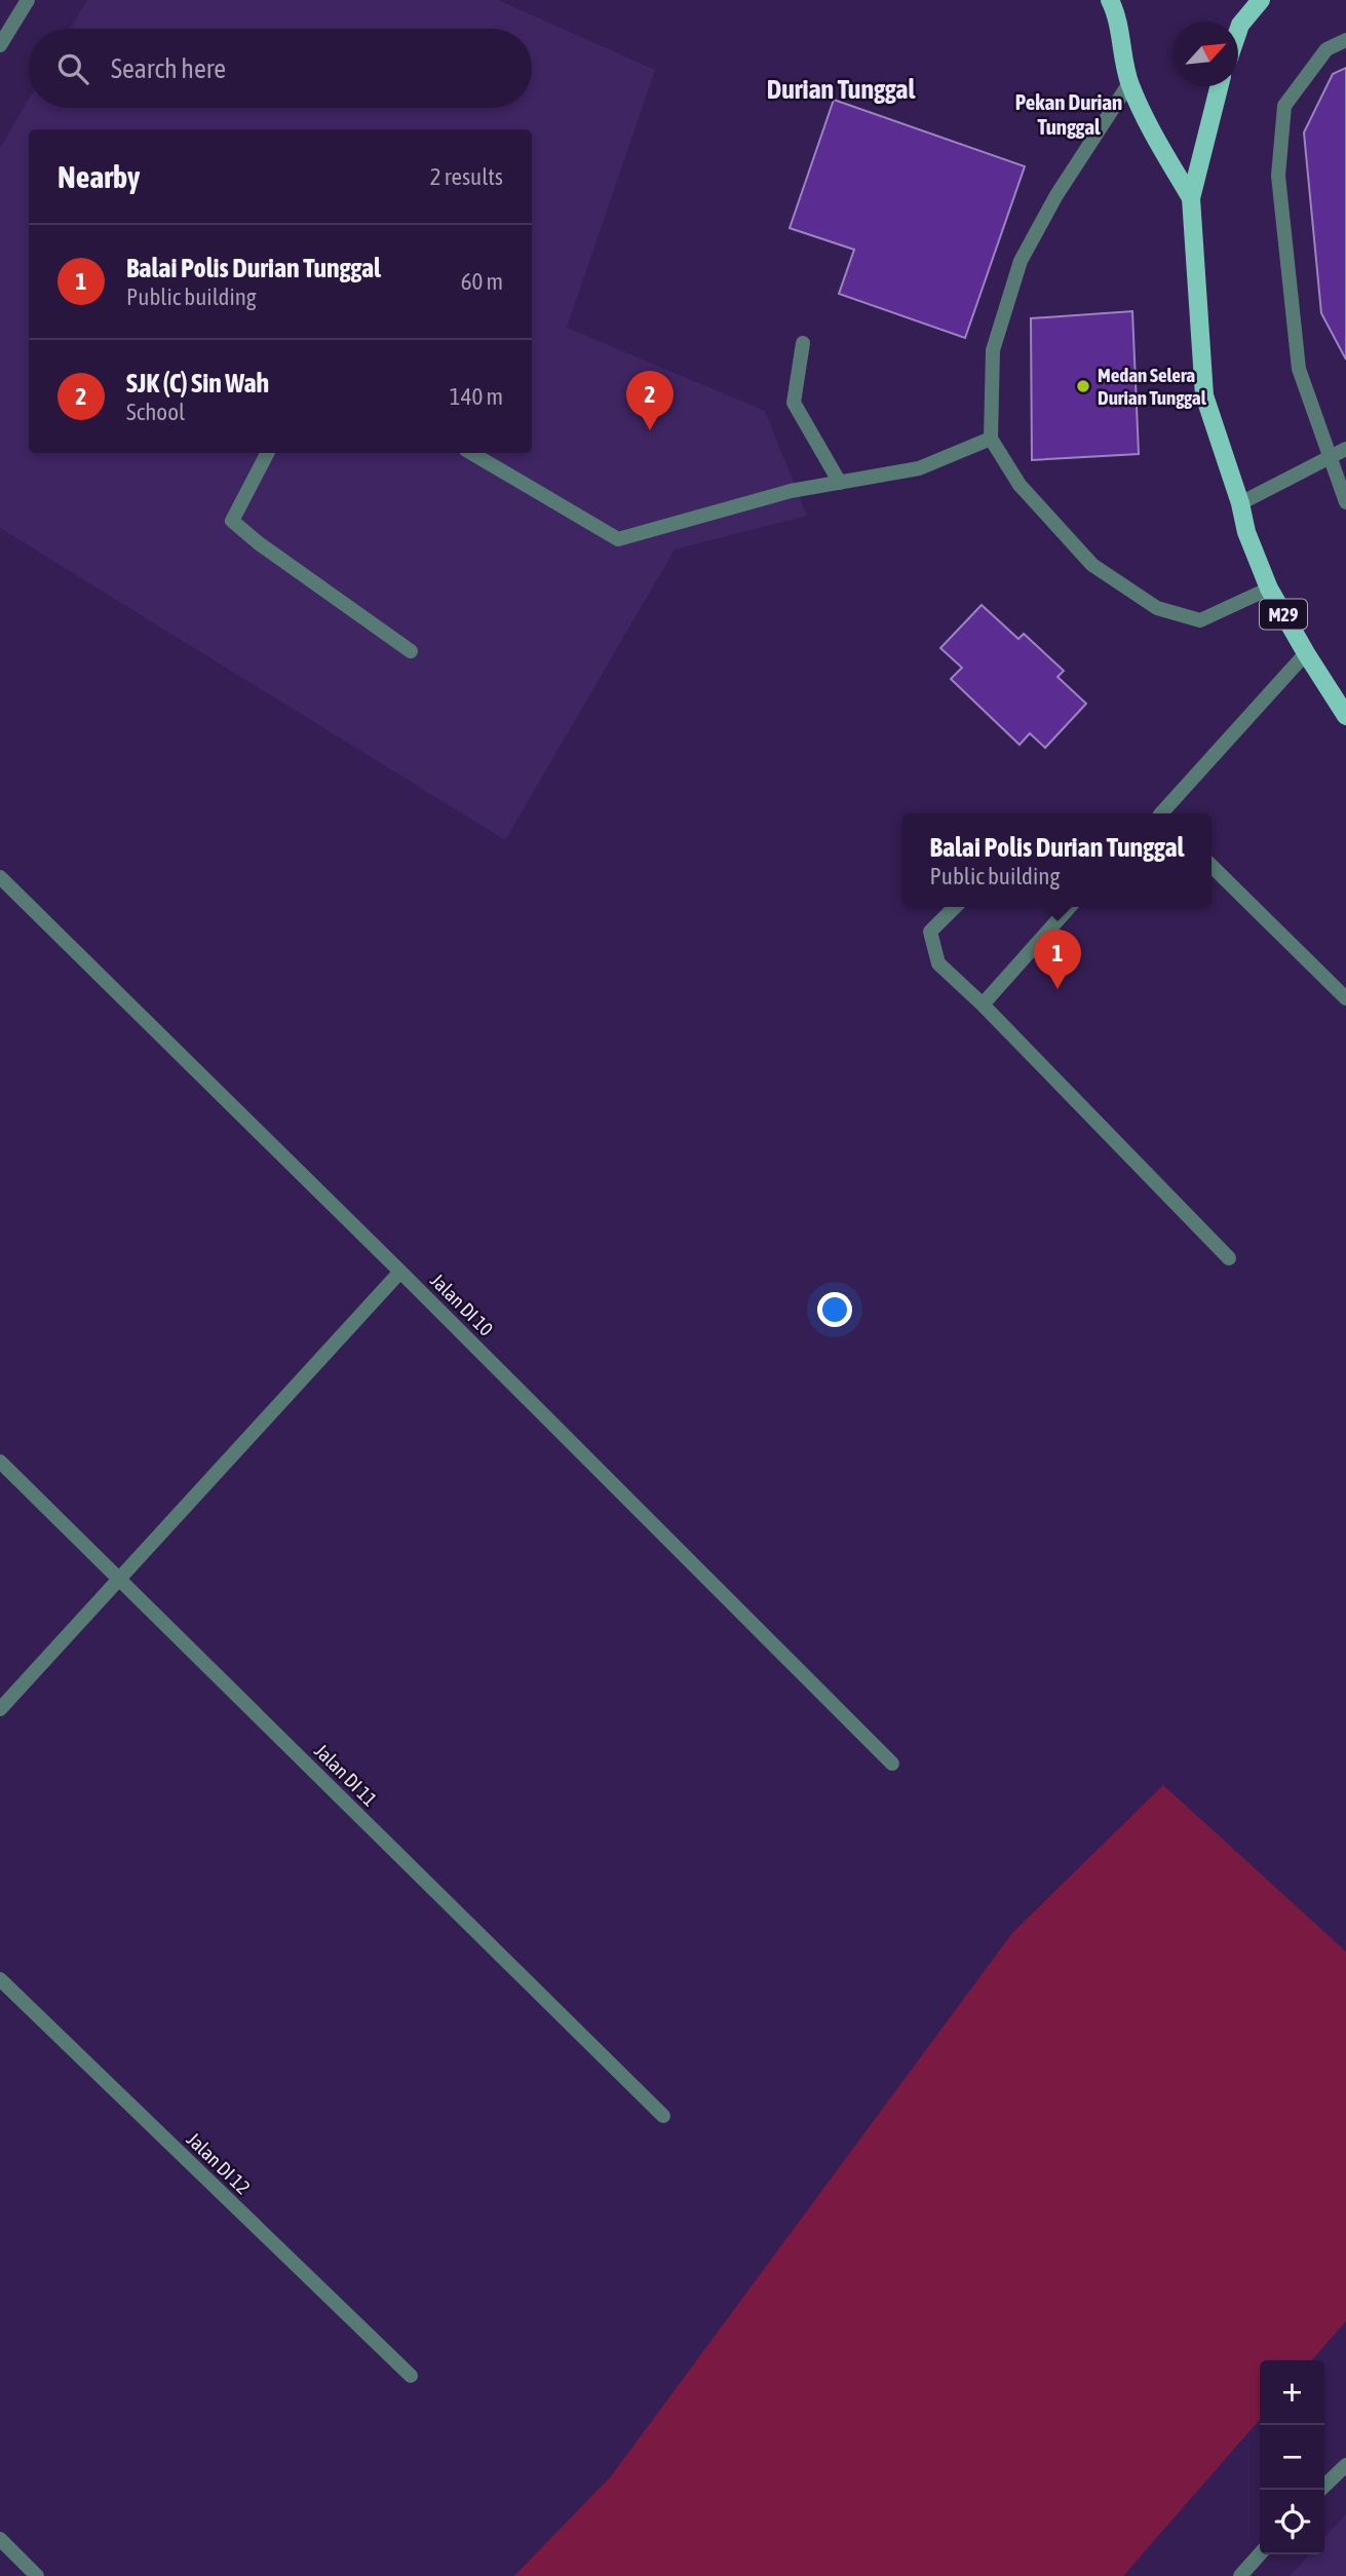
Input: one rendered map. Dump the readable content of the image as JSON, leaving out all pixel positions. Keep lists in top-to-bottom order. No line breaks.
{"streets":{"main road":["M29"],"street":["Jalan DI 10","Jalan DI 11","Jalan DI 12"]},"districts":["Durian Tunggal","Pekan Durian Tunggal"],"places":["Medan Selera Durian Tunggal"],"north":"top right","page":{"search":"Search here","heading":["Nearby","2 results"],"list":[{"mark":"1","name":"Balai Polis Durian Tunggal","note":"Public building","value":"60 m"},{"mark":"2","name":"SJK (C) Sin Wah","note":"School","value":"140 m"}],"pins":["2","1"],"popup":["Balai Polis Durian Tunggal","Public building"],"map_buttons":["+","−"]}}
